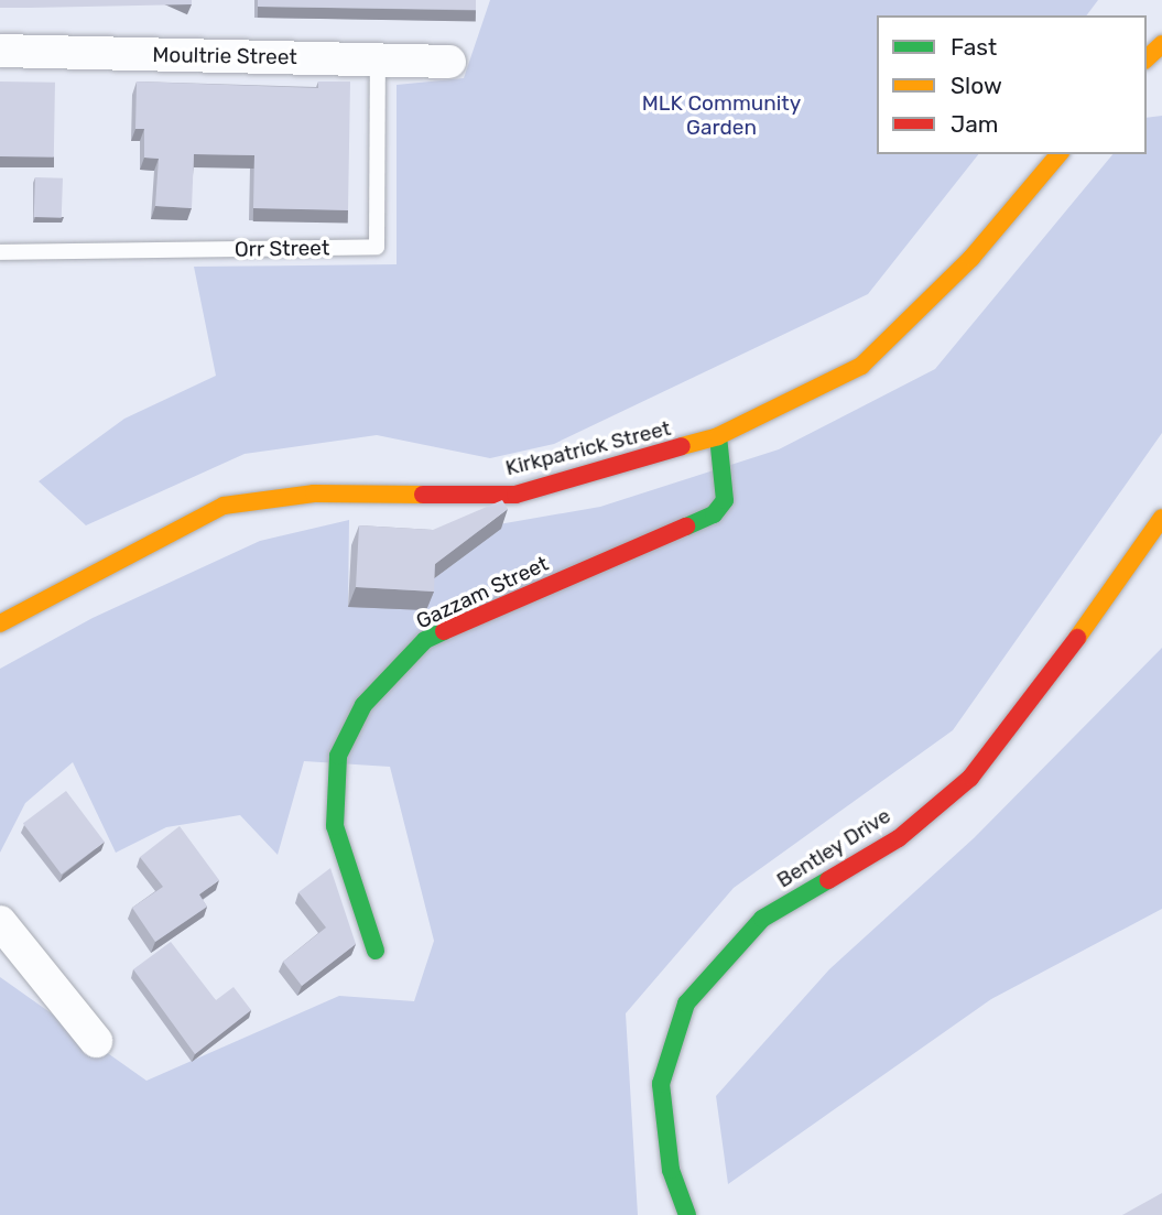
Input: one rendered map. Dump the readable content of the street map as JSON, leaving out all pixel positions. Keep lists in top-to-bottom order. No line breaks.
{"streets":{"street":["Moultrie Street","Kirkpatrick Street","Gazzam Street","Bentley Drive"],"lane":["Orr Street"]},"crossings":[["Moultrie Street","Orr Street"],["Kirkpatrick Street","Gazzam Street"]],"parks":["MLK Community Garden"],"legend":["Fast","Slow","Jam"]}
